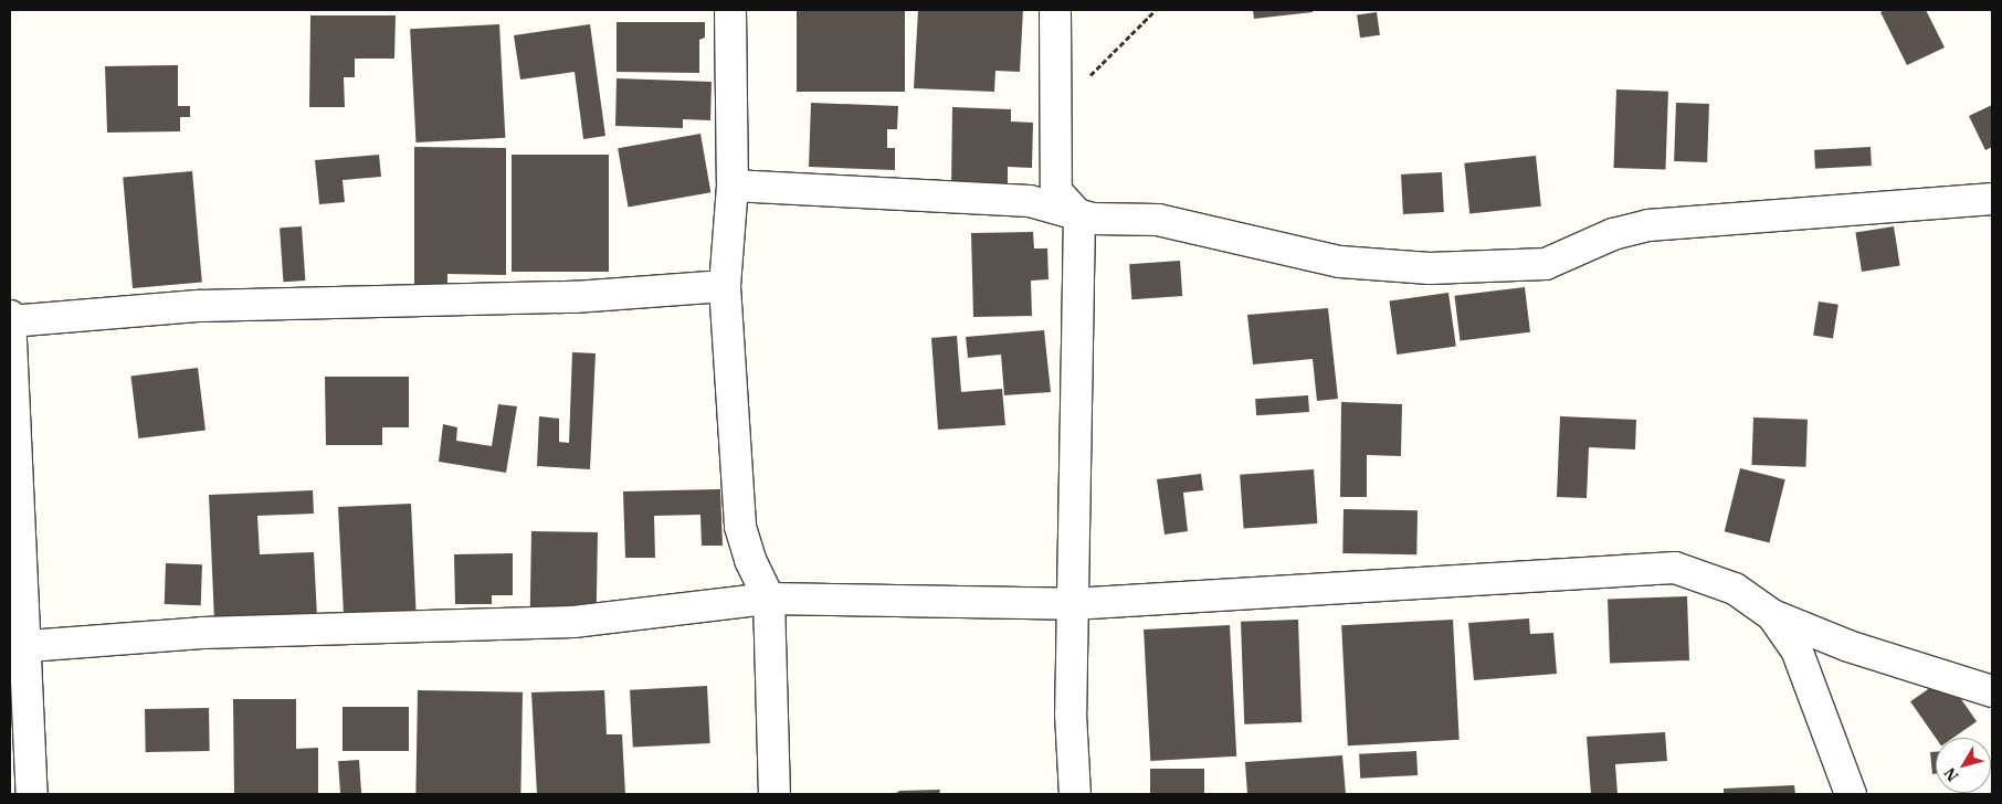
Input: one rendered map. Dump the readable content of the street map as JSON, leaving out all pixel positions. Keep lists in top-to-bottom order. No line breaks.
{"north":"bottom left"}
